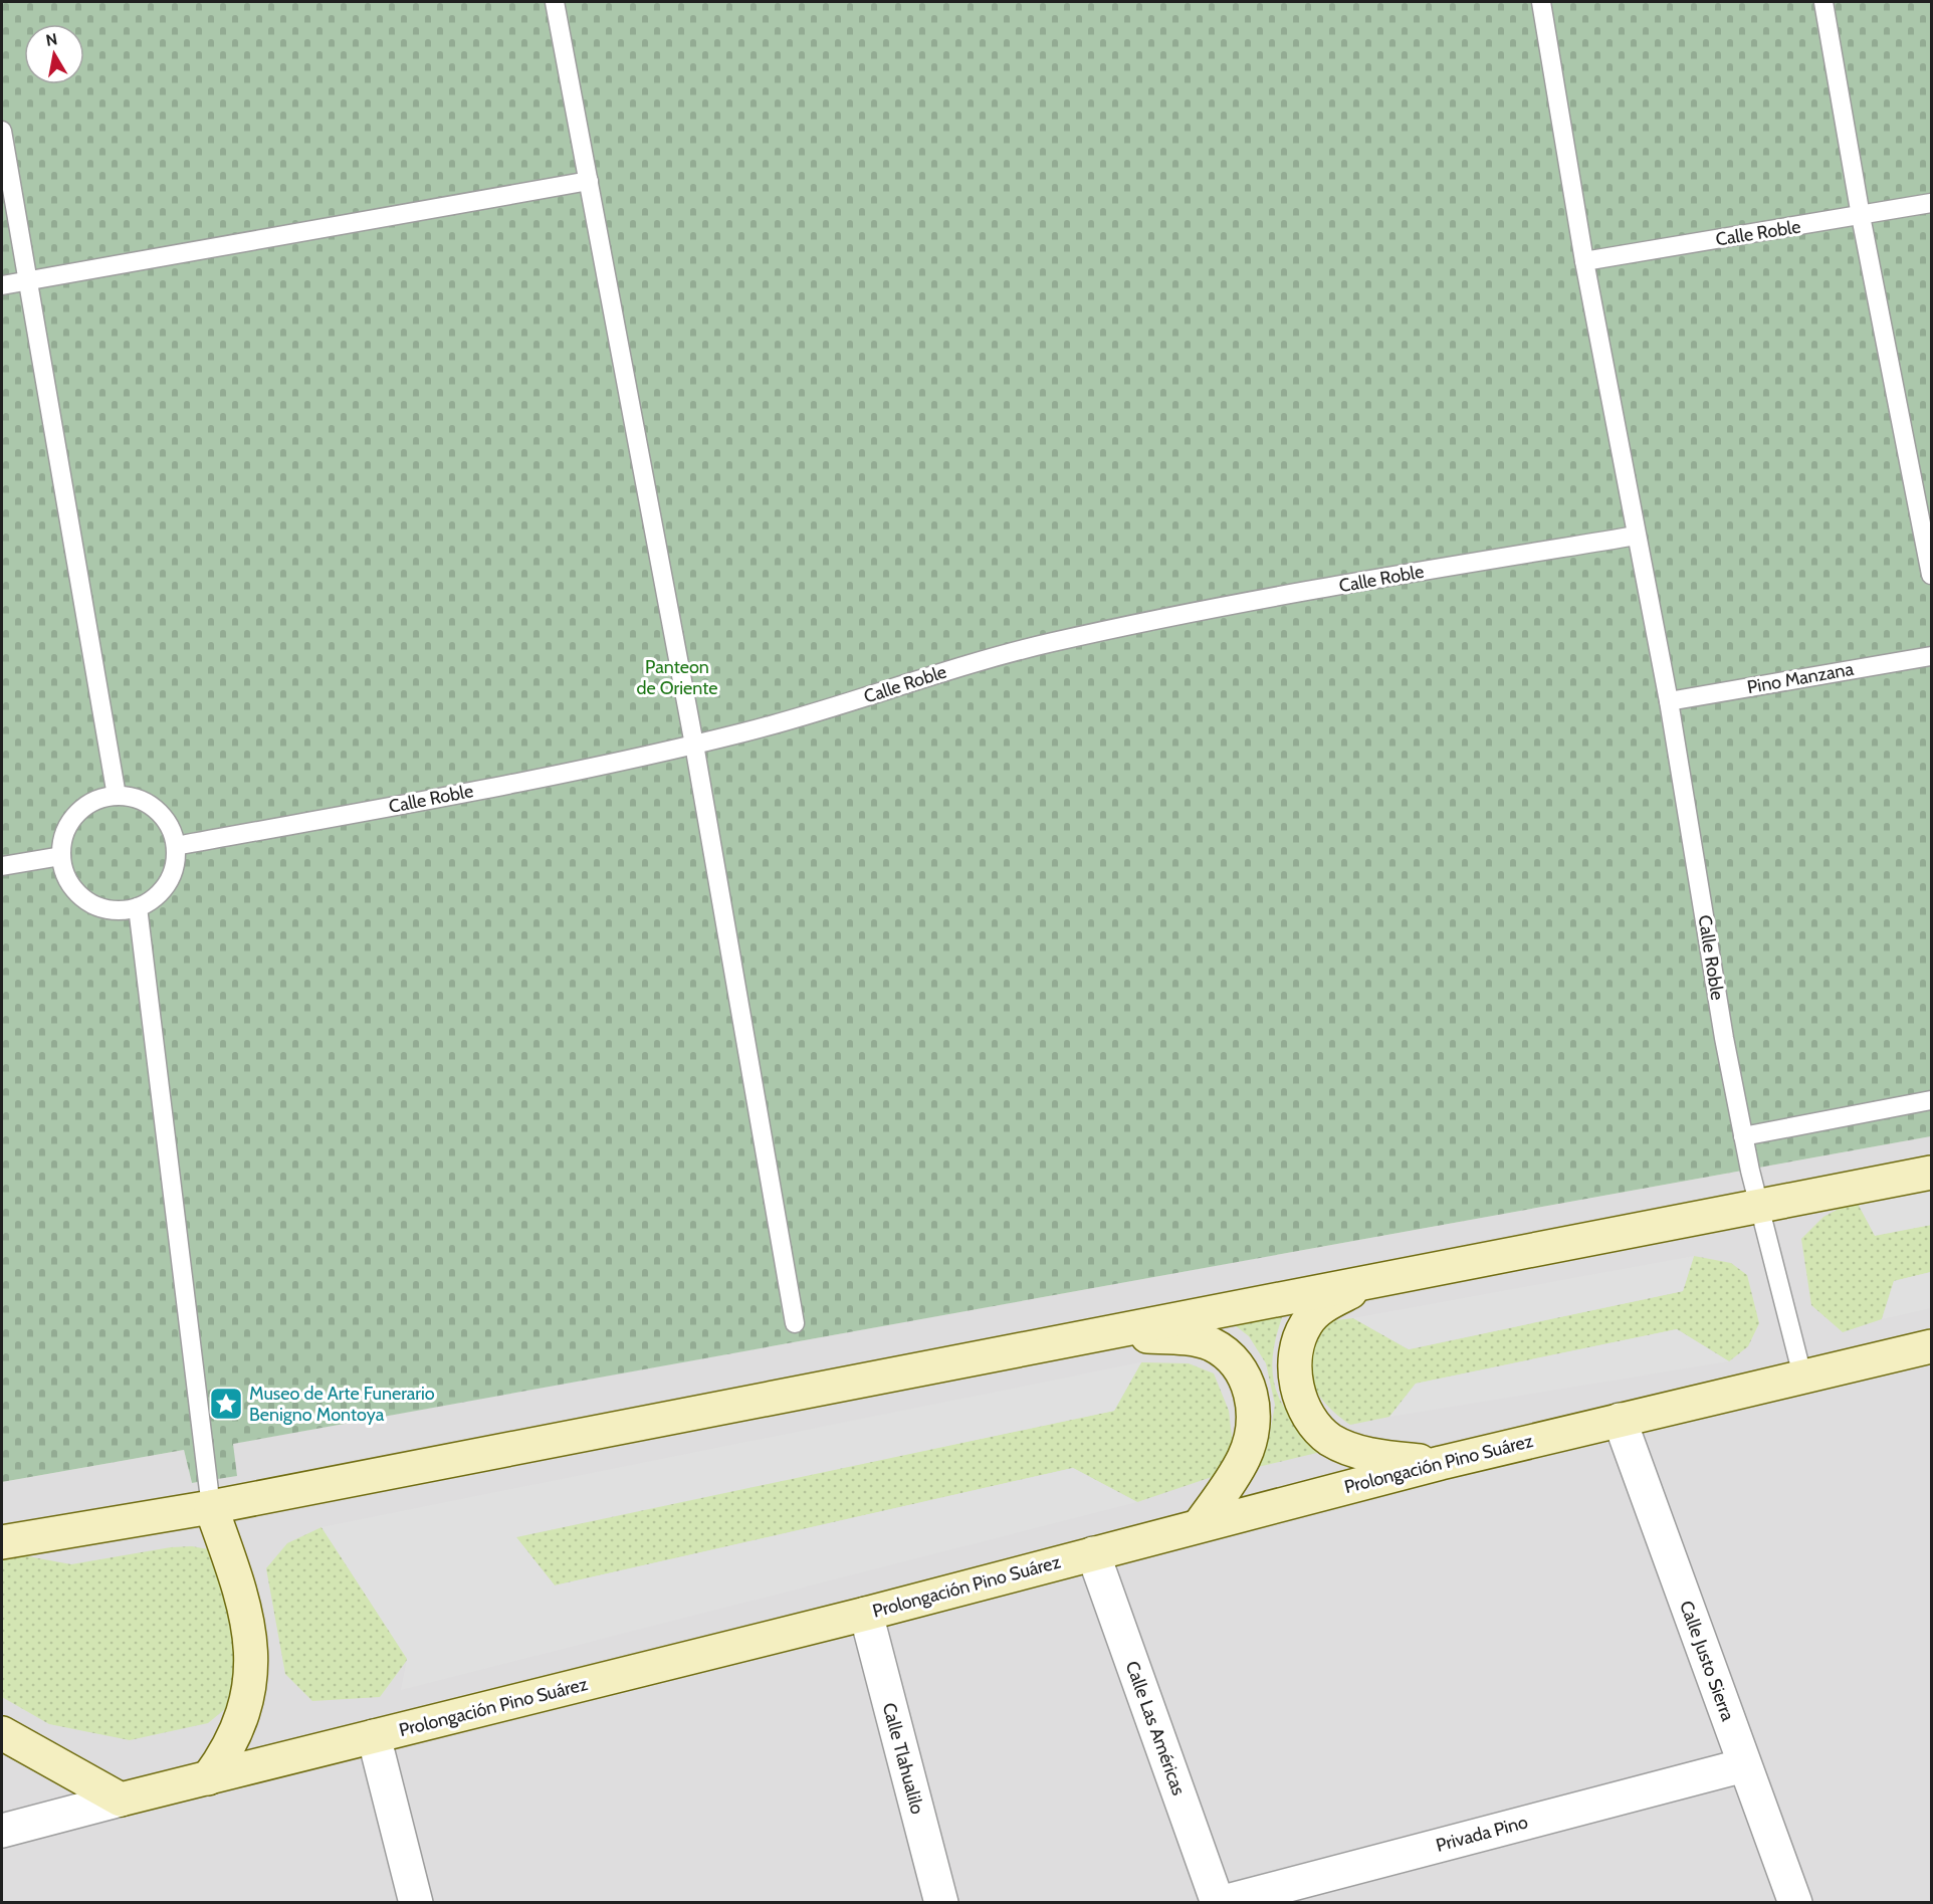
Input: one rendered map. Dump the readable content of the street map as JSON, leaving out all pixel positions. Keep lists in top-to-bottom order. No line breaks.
{"streets":{"main road":["Prolongación Pino Suárez"],"street":["Calle Justo Sierra","Calle Las Américas","Calle Tlahualilo","Privada Pino"],"lane":["Calle Roble","Pino Manzana"]},"crossings":[["Calle Roble","Pino Manzana"],["Calle Roble","Prolongación Pino Suárez"],["Prolongación Pino Suárez","Calle Justo Sierra"],["Prolongación Pino Suárez","Calle Las Américas"],["Prolongación Pino Suárez","Calle Tlahualilo"],["Calle Justo Sierra","Privada Pino"],["Calle Las Américas","Privada Pino"]],"parks":["Panteon de Oriente"],"places":{"place":["Museo de Arte Funerario Benigno Montoya"]},"north":"top"}
